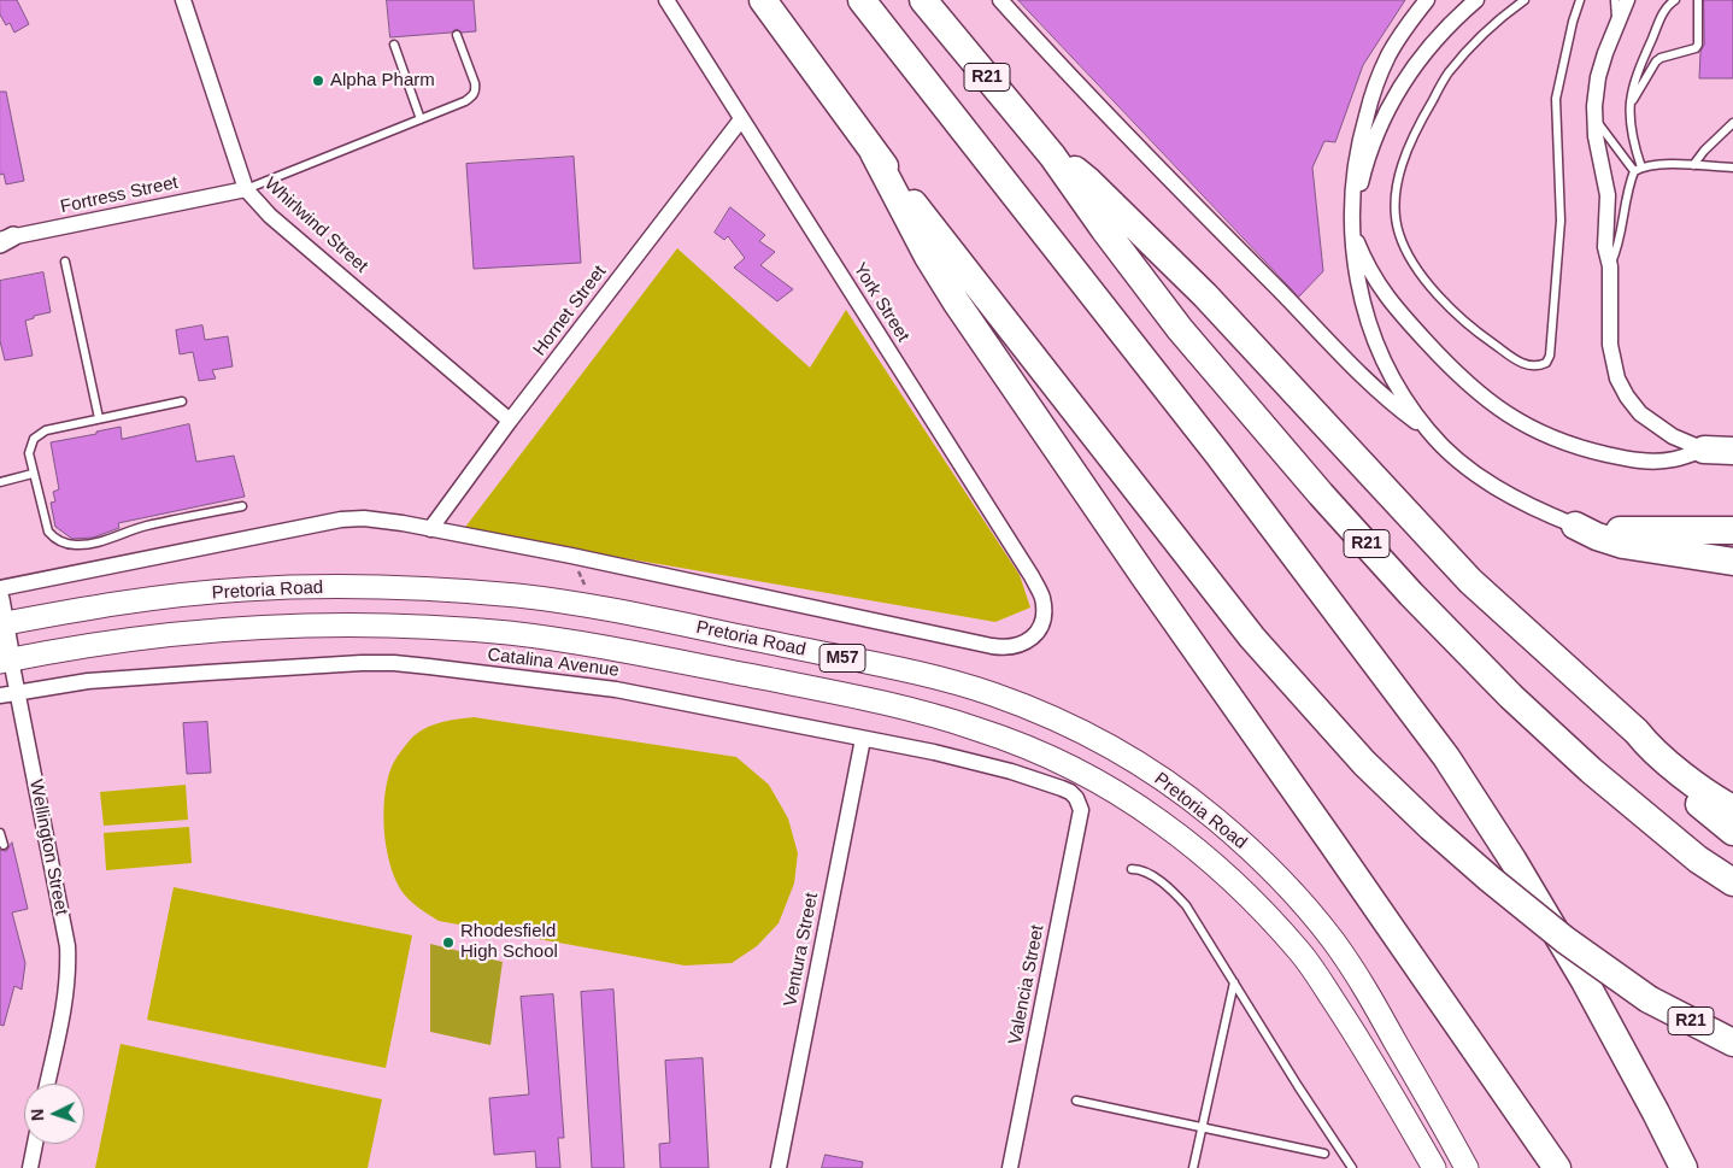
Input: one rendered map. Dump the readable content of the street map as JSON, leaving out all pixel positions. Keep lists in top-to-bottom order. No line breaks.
{"streets":{"highway":["R21"],"main road":["Pretoria Road","M57"],"street":["Fortress Street","Whirlwind Street","York Street","Hornet Street","Catalina Avenue","Wellington Street","Ventura Street","Valencia Street"]},"crossings":[["Fortress Street","Whirlwind Street"],["Whirlwind Street","Hornet Street"],["York Street","Hornet Street"],["Pretoria Road","Wellington Street"],["Catalina Avenue","Wellington Street"],["Catalina Avenue","Ventura Street"],["Catalina Avenue","Valencia Street"]],"places":["Alpha Pharm","Rhodesfield High School"],"north":"left"}
